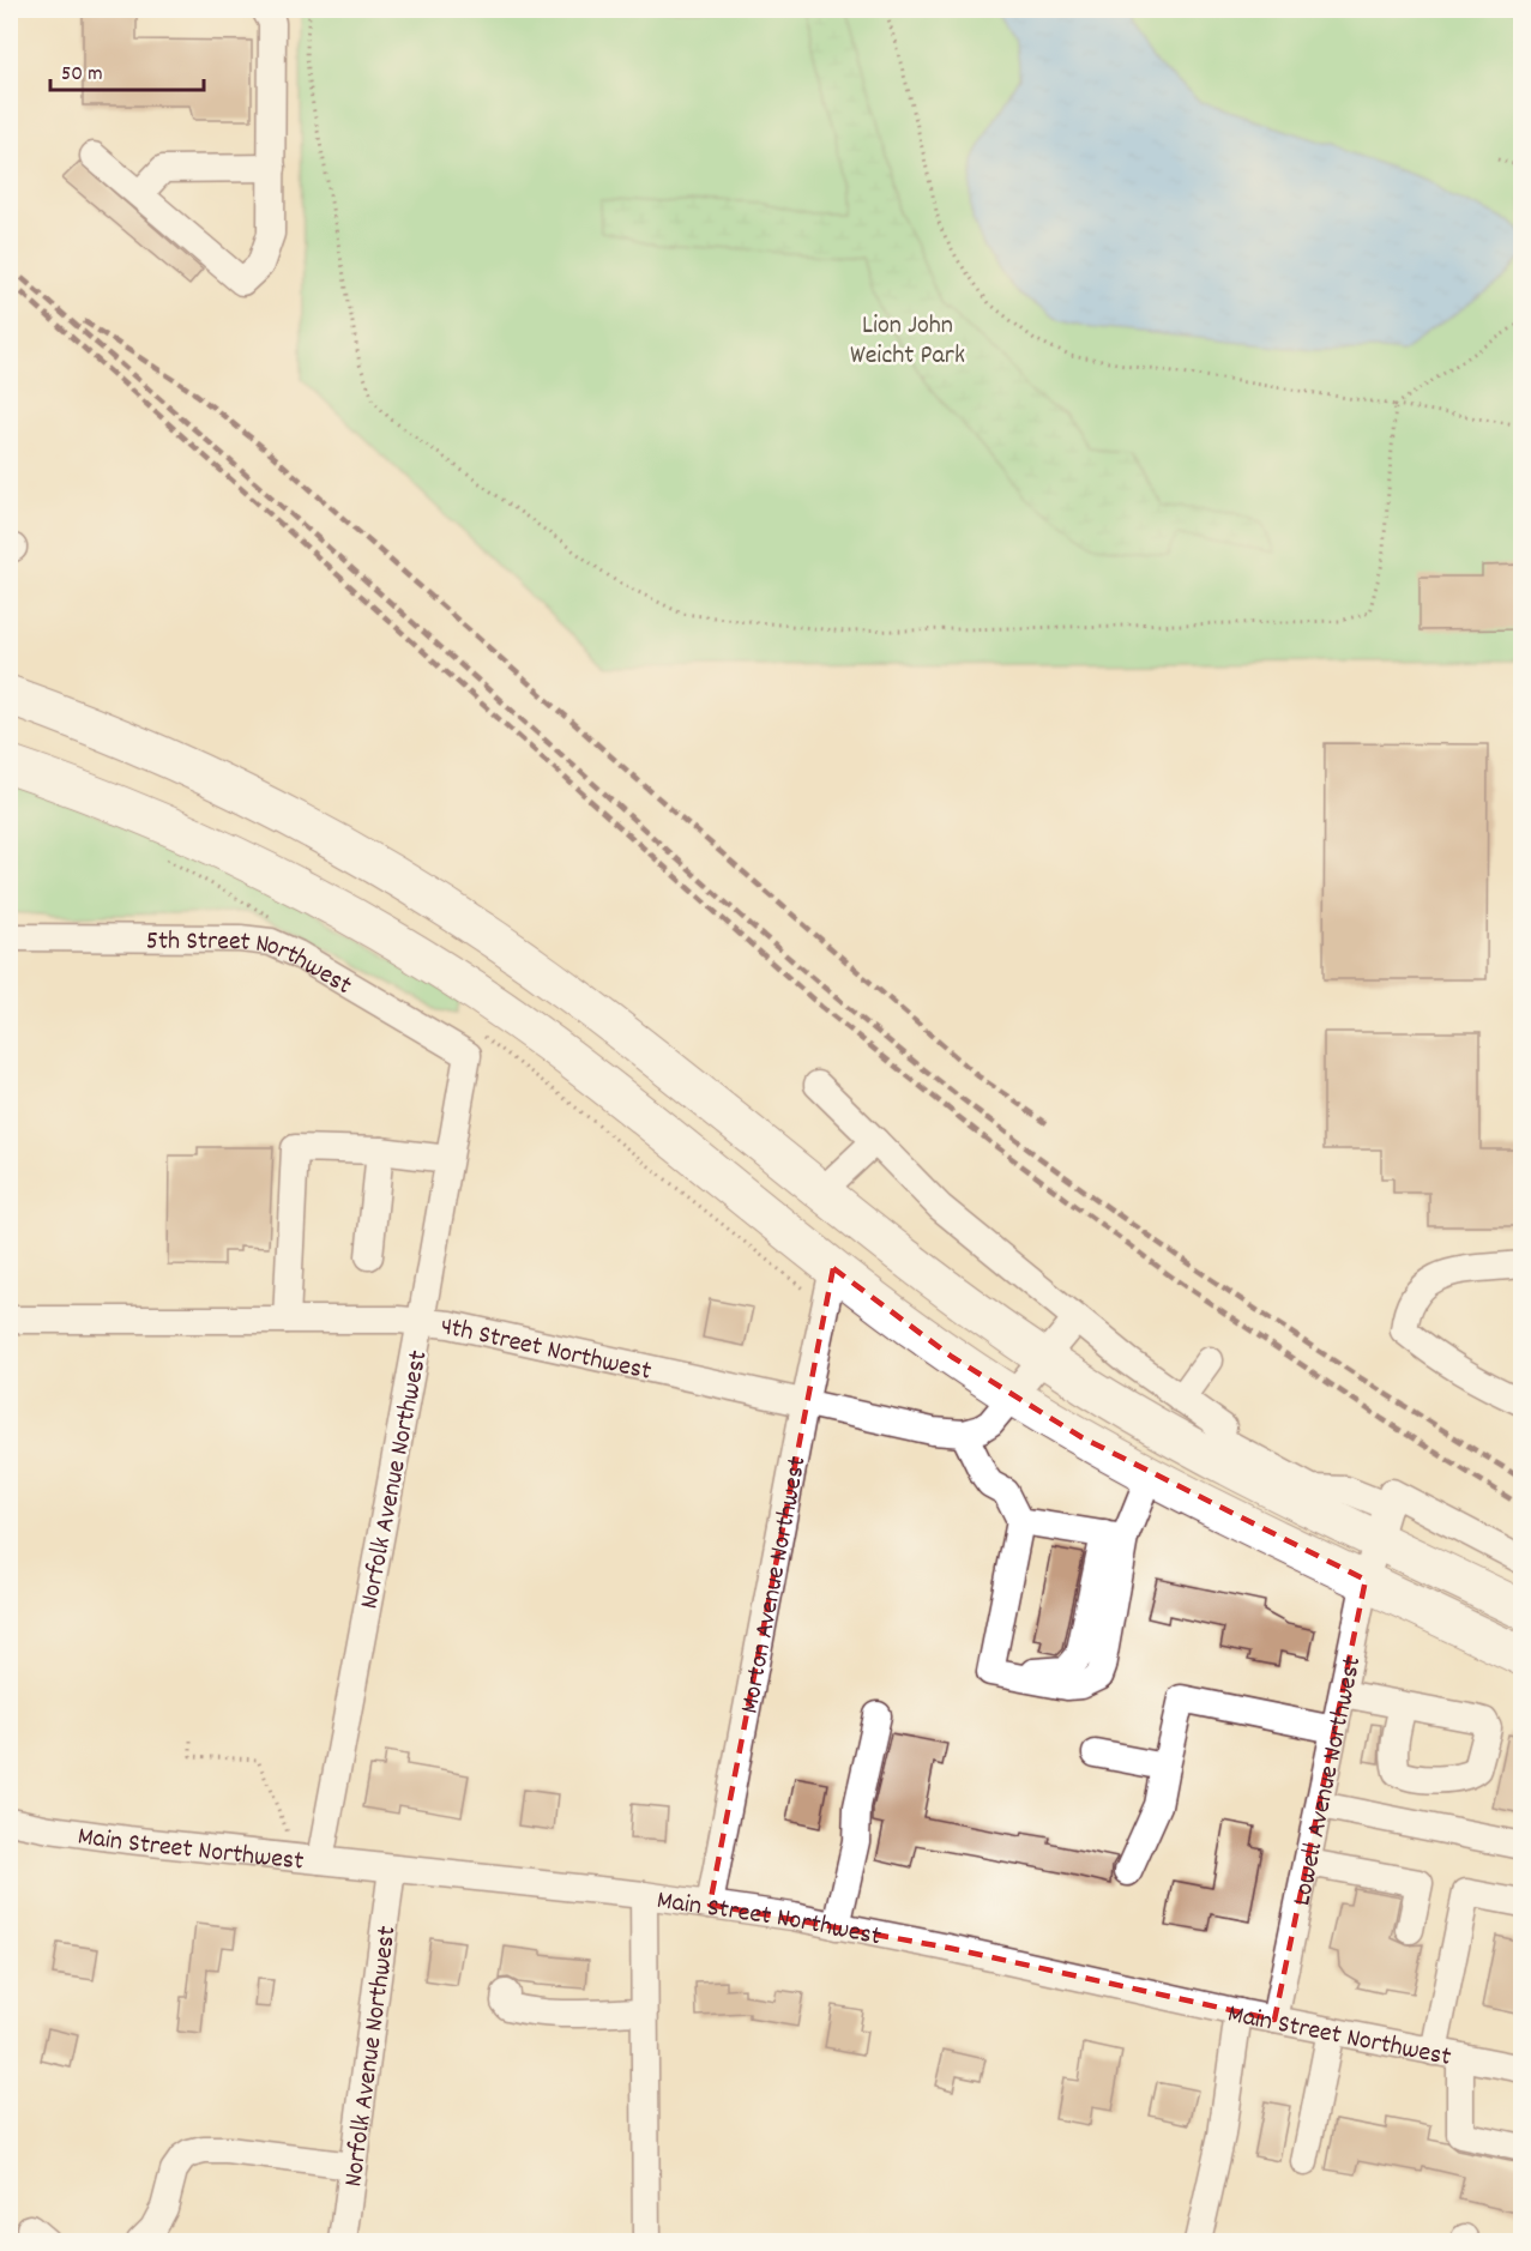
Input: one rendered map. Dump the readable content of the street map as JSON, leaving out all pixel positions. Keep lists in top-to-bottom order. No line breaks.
{"streets":{"street":["5th Street Northwest","4th Street Northwest","Norfolk Avenue Northwest","Morton Avenue Northwest","Lowell Avenue Northwest","Main Street Northwest"]},"crossings":[["5th Street Northwest","Norfolk Avenue Northwest"],["4th Street Northwest","Norfolk Avenue Northwest"],["4th Street Northwest","Morton Avenue Northwest"],["Norfolk Avenue Northwest","Main Street Northwest"],["Morton Avenue Northwest","Main Street Northwest"],["Lowell Avenue Northwest","Main Street Northwest"]],"parks":["Lion John Weicht Park"],"scale_bar":"50 m"}
